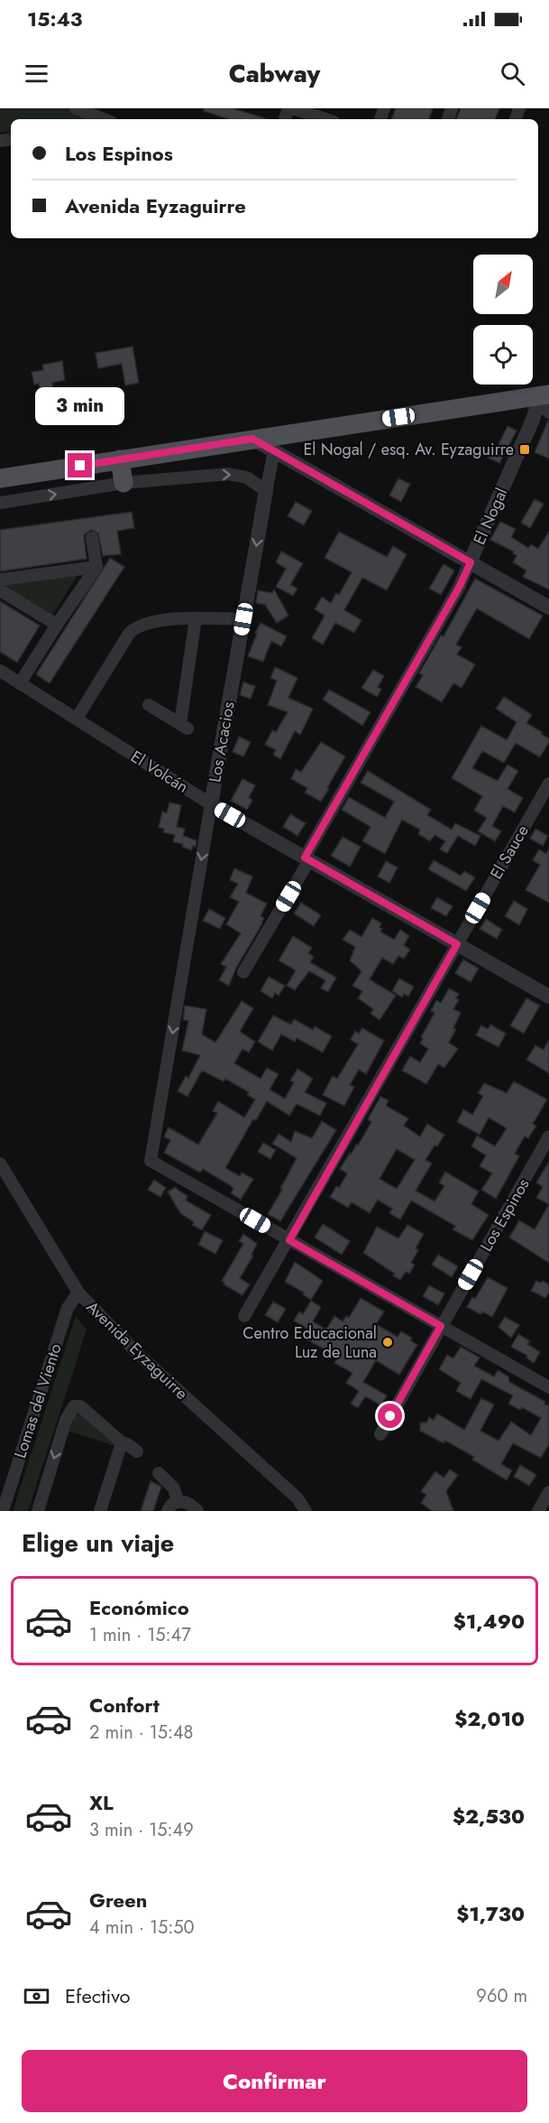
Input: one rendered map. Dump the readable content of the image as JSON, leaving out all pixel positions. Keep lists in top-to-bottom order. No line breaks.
{"streets":{"street":["El Nogal","Los Acacios","El Volcán","El Sauce","Los Espinos","Avenida Eyzaguirre","Lomas del Viento"]},"crossings":[["El Nogal","El Volcán"],["Los Acacios","El Volcán"],["Los Acacios","El Sauce"],["El Volcán","El Sauce"],["Avenida Eyzaguirre","Lomas del Viento"]],"one_way":["Los Acacios"],"places":{"transit":["El Nogal / esq. Av. Eyzaguirre"],"other":["Centro Educacional Luz de Luna"]},"north":"top right","page":{"status":"15:43","header":"Cabway","banner":["Los Espinos","Avenida Eyzaguirre"],"bubble":"3 min","heading":"Elige un viaje","list":[{"name":"Económico","note":"1 min · 15:47","value":"$1,490"},{"name":"Confort","note":"2 min · 15:48","value":"$2,010"},{"name":"XL","note":"3 min · 15:49","value":"$2,530"},{"name":"Green","note":"4 min · 15:50","value":"$1,730"}],"pay":["Efectivo","960 m"],"buttons":"Confirmar"}}
